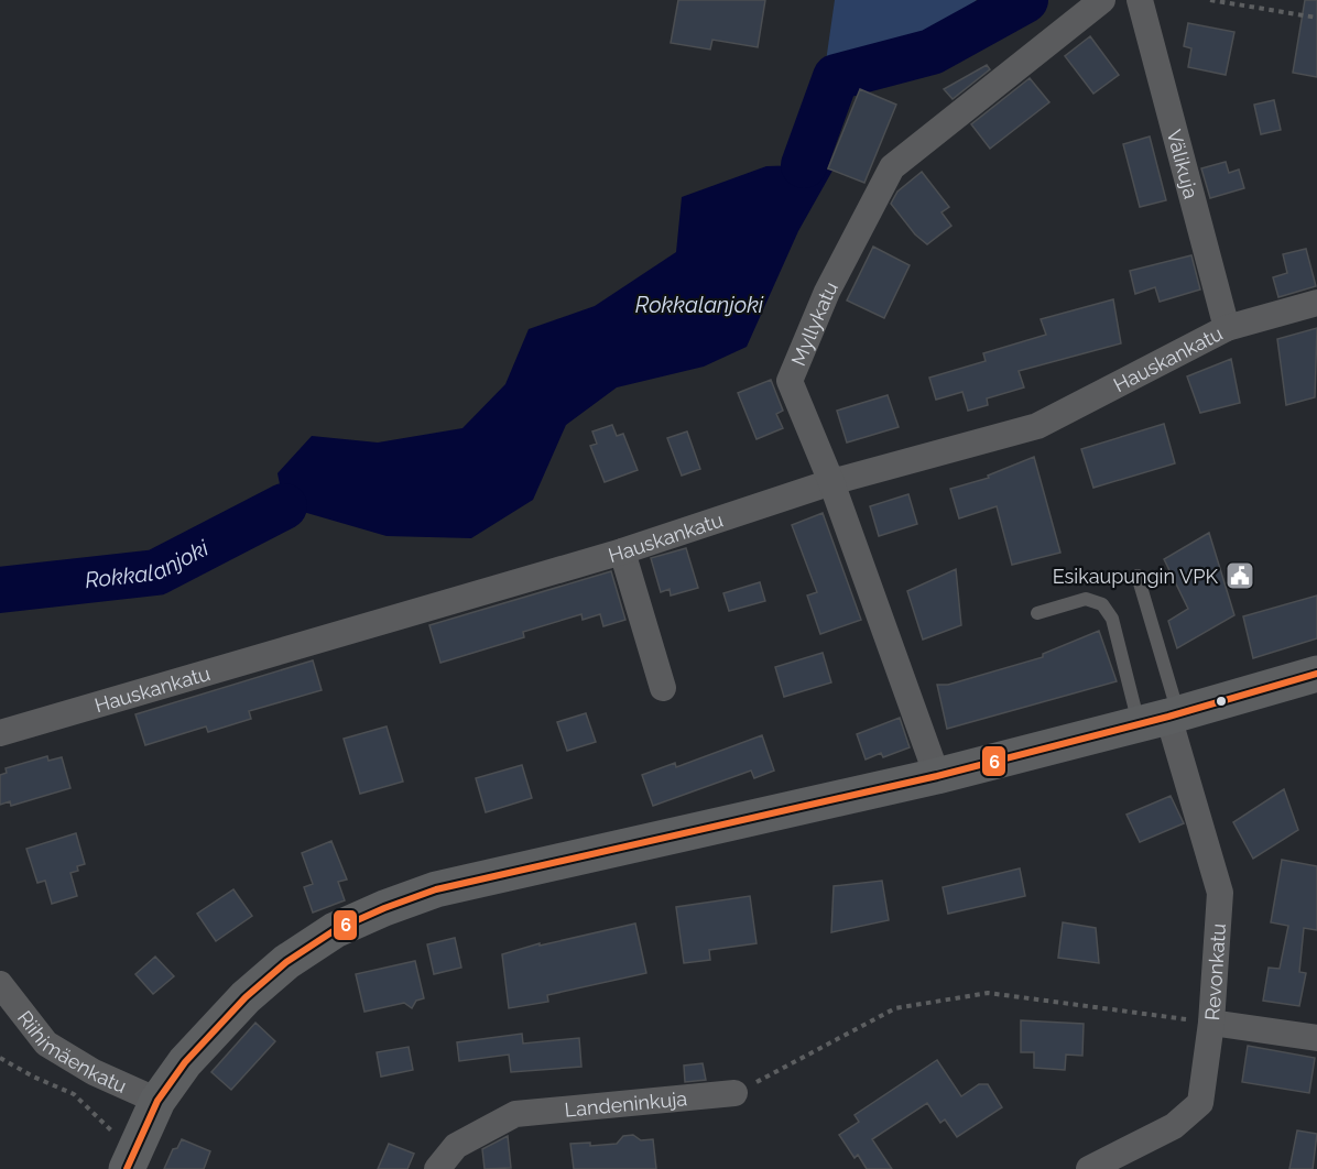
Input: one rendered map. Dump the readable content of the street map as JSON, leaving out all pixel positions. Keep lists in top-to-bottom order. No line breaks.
{"streets":{"street":["Välikuja","Myllykatu","Hauskankatu","Revonkatu","Riihimäenkatu","Landeninkuja"]},"crossings":[["Välikuja","Hauskankatu"],["Myllykatu","Hauskankatu"]],"water":["Rokkalanjoki"],"places":{"public building":["Esikaupungin VPK"]},"lines":["transit line 6"]}
